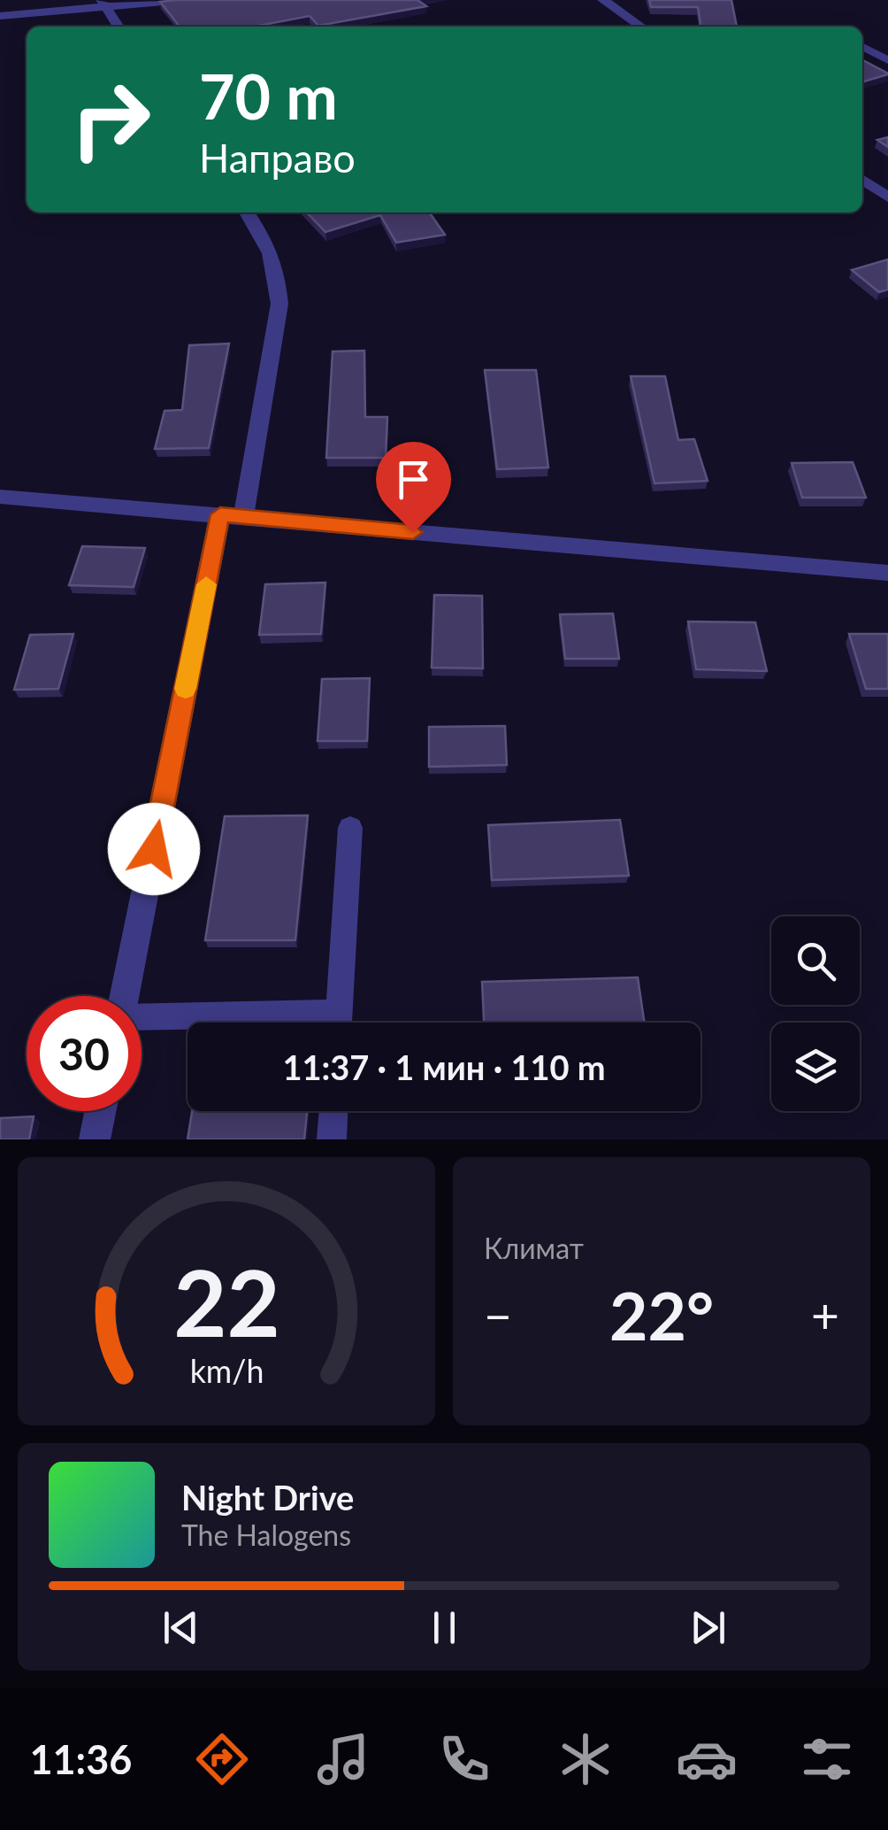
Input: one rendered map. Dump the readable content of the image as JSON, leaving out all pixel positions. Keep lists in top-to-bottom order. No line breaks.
{"page":{"turn":["70 m","Направо"],"limit":"30","trip":"11:37 · 1 мин · 110 m","tile":"Климат","heat":["−","22°","+"],"song":["Night Drive","The Halogens"],"tabs":"11:36","gauge":["22","km/h"]}}
